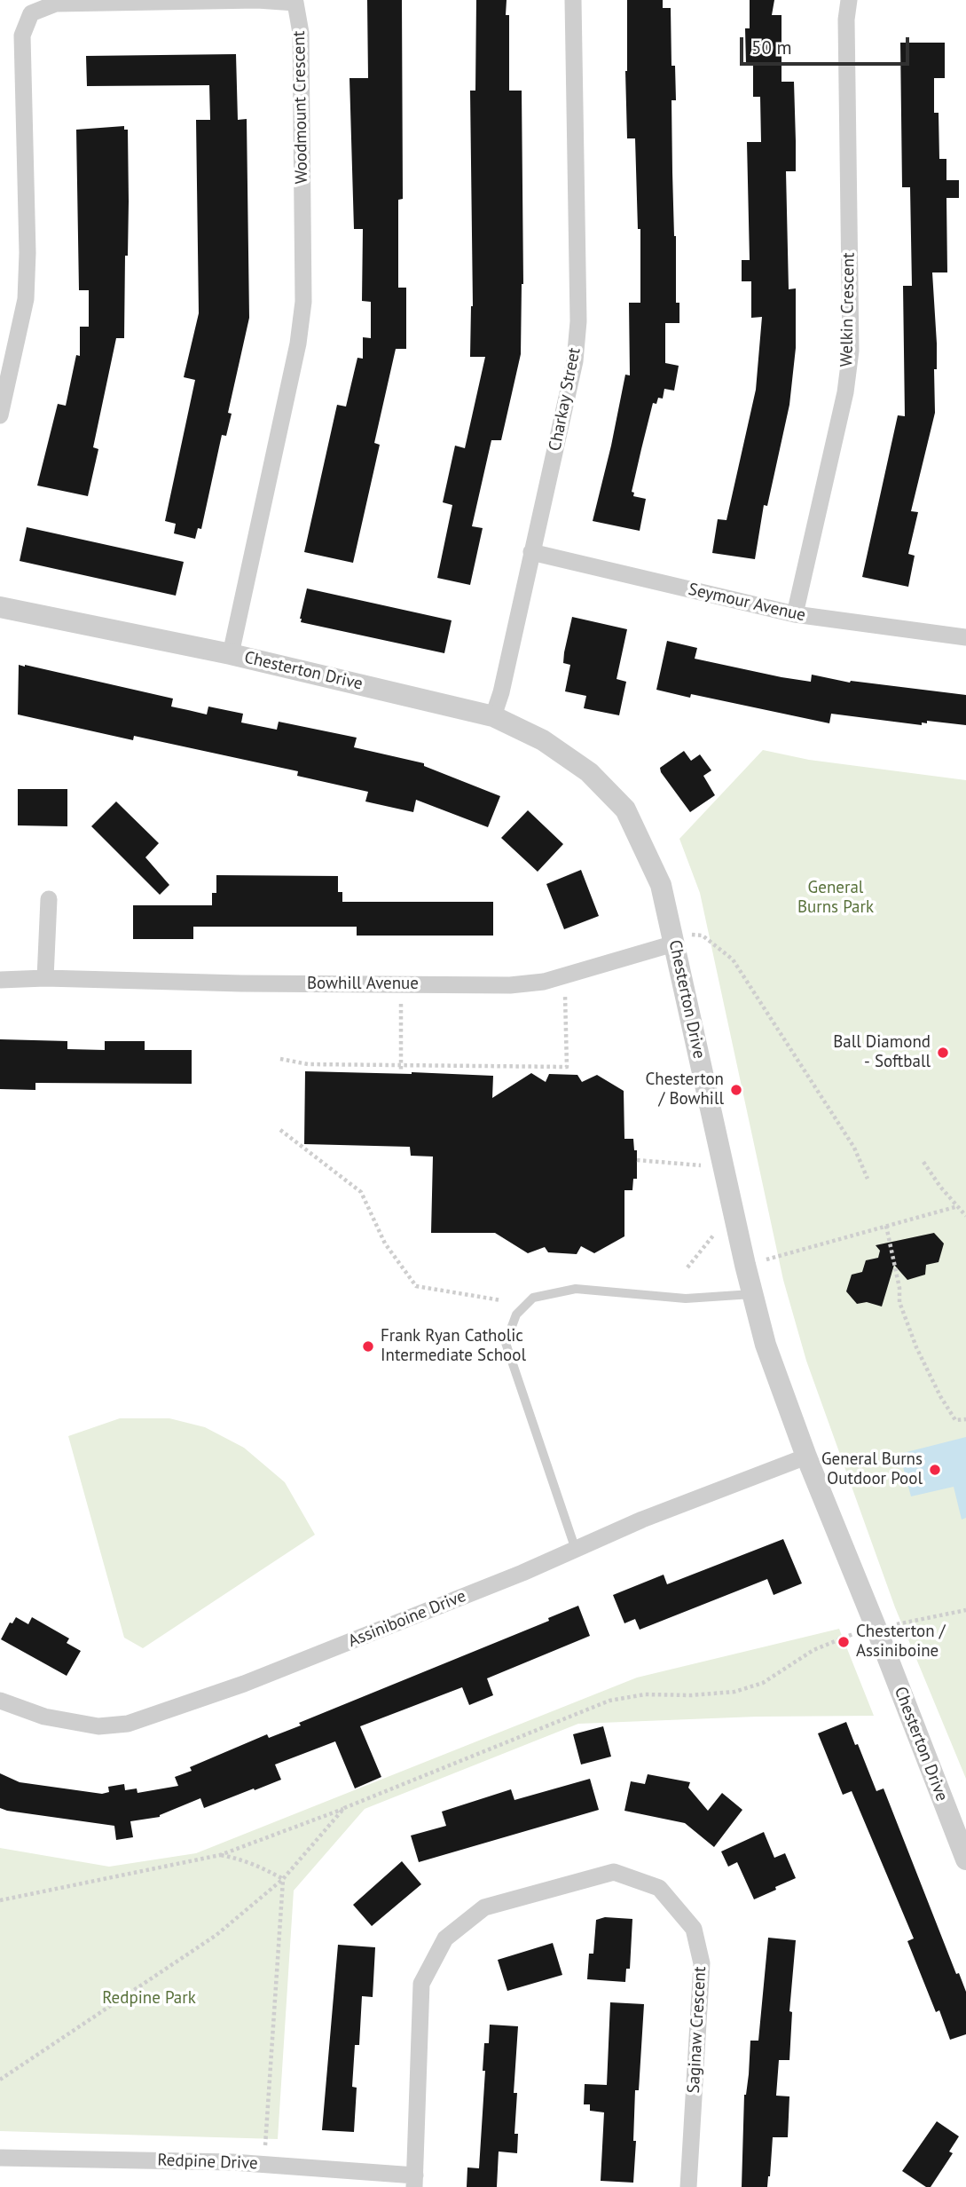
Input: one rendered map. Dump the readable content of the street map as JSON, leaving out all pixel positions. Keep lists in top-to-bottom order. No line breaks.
{"streets":{"street":["Woodmount Crescent","Welkin Crescent","Charkay Street","Seymour Avenue","Chesterton Drive","Bowhill Avenue","Assiniboine Drive","Saginaw Crescent","Redpine Drive"]},"crossings":[["Woodmount Crescent","Chesterton Drive"],["Welkin Crescent","Seymour Avenue"],["Charkay Street","Seymour Avenue"],["Charkay Street","Chesterton Drive"],["Chesterton Drive","Bowhill Avenue"],["Chesterton Drive","Assiniboine Drive"],["Saginaw Crescent","Redpine Drive"]],"parks":["General Burns Park","Redpine Park"],"places":["Ball Diamond - Softball","Chesterton / Bowhill","Frank Ryan Catholic Intermediate School","General Burns Outdoor Pool","Chesterton / Assiniboine"],"scale_bar":"50 m"}
